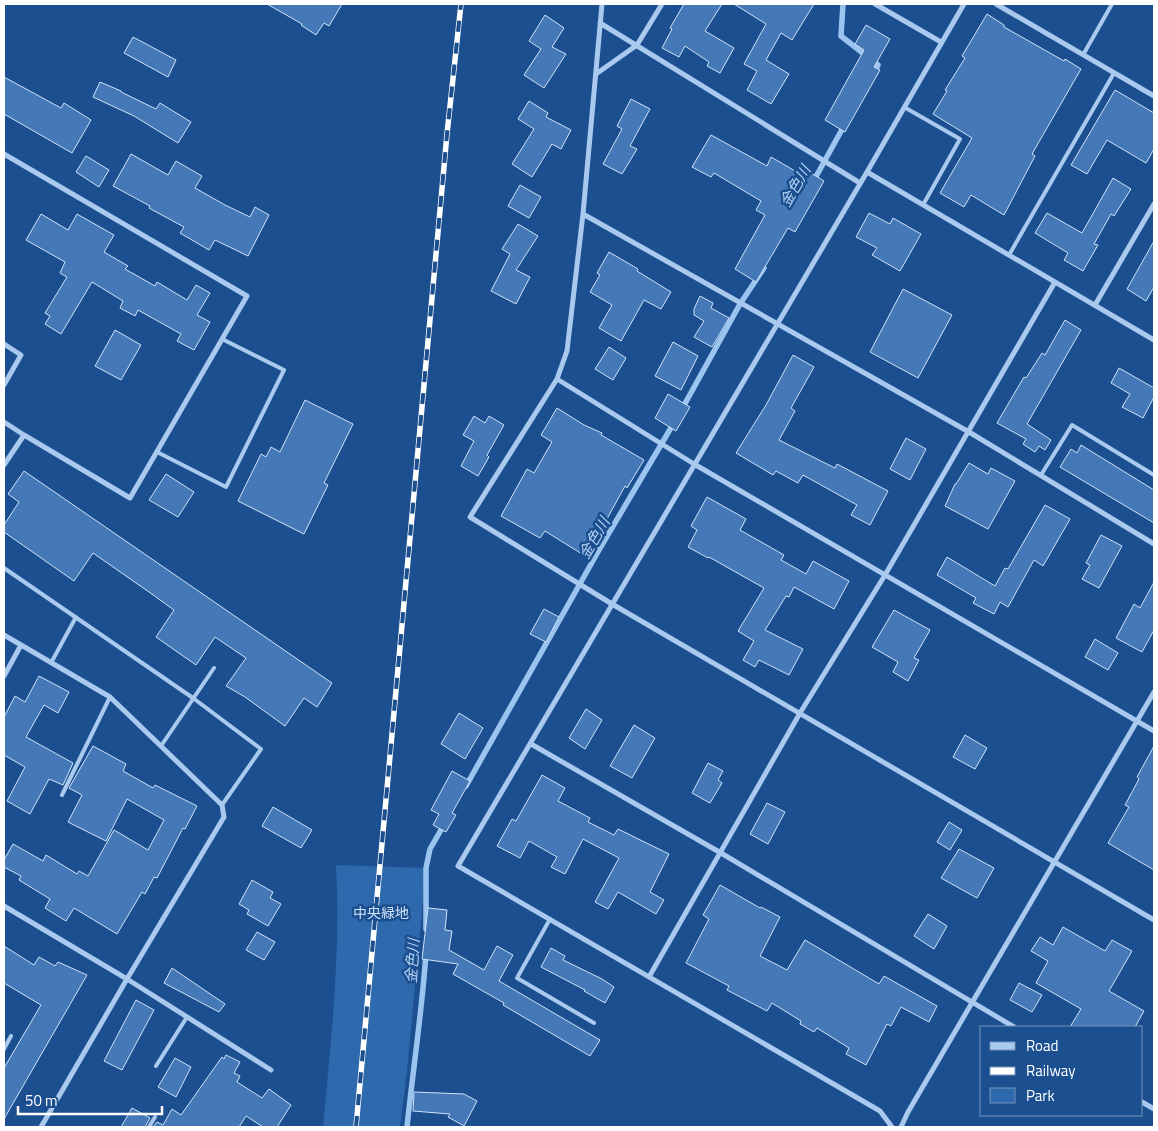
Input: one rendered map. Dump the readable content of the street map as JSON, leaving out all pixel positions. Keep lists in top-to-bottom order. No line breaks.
{"water":["金色川"],"parks":["中央緑地"],"legend":["Road","Railway","Park"],"scale_bar":"50 m"}
